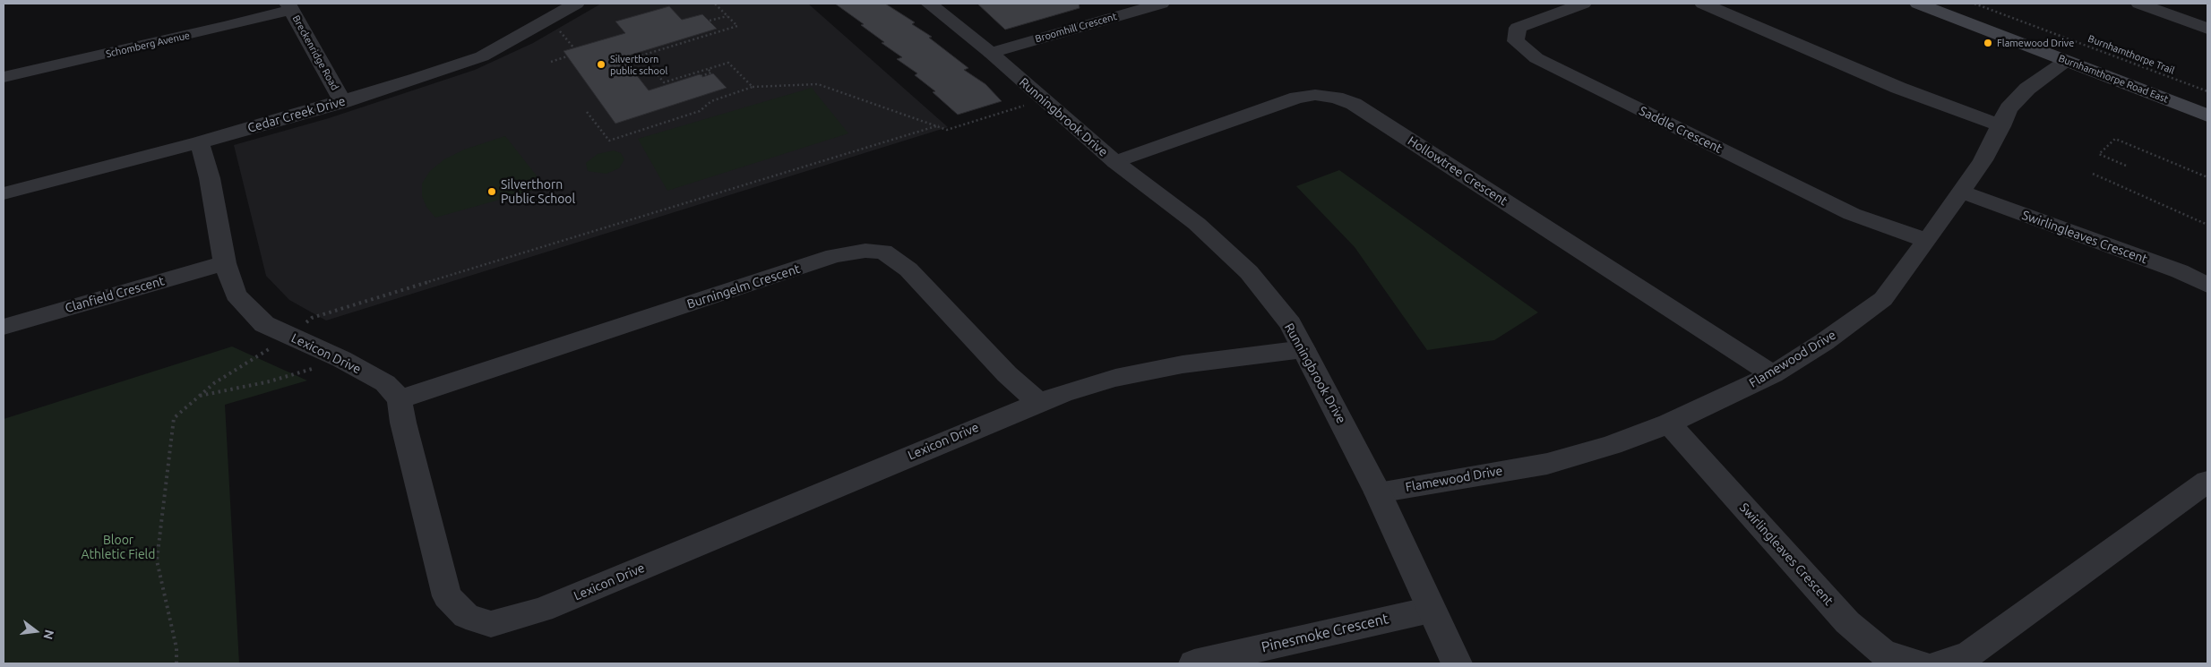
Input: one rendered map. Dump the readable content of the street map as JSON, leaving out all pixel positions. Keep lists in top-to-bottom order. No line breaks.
{"streets":{"main road":["Burnhamthorpe Road East"],"street":["Broomhill Crescent","Schomberg Avenue","Breckenridge Road","Cedar Creek Drive","Runningbrook Drive","Saddle Crescent","Hollowtree Crescent","Swirlingleaves Crescent","Burningelm Crescent","Clanfield Crescent","Lexicon Drive","Flamewood Drive","Pinesmoke Crescent"],"path":["Burnhamthorpe Trail"]},"crossings":[["Broomhill Crescent","Runningbrook Drive"],["Schomberg Avenue","Breckenridge Road"],["Breckenridge Road","Cedar Creek Drive"],["Burnhamthorpe Road East","Flamewood Drive"],["Cedar Creek Drive","Lexicon Drive"],["Runningbrook Drive","Hollowtree Crescent"],["Runningbrook Drive","Lexicon Drive"],["Runningbrook Drive","Flamewood Drive"],["Runningbrook Drive","Pinesmoke Crescent"],["Saddle Crescent","Flamewood Drive"],["Hollowtree Crescent","Flamewood Drive"],["Swirlingleaves Crescent","Flamewood Drive"],["Burningelm Crescent","Lexicon Drive"],["Clanfield Crescent","Lexicon Drive"]],"parks":["Bloor Athletic Field"],"places":["Flamewood Drive","Silverthorn public school","Silverthorn Public School"],"north":"right"}
